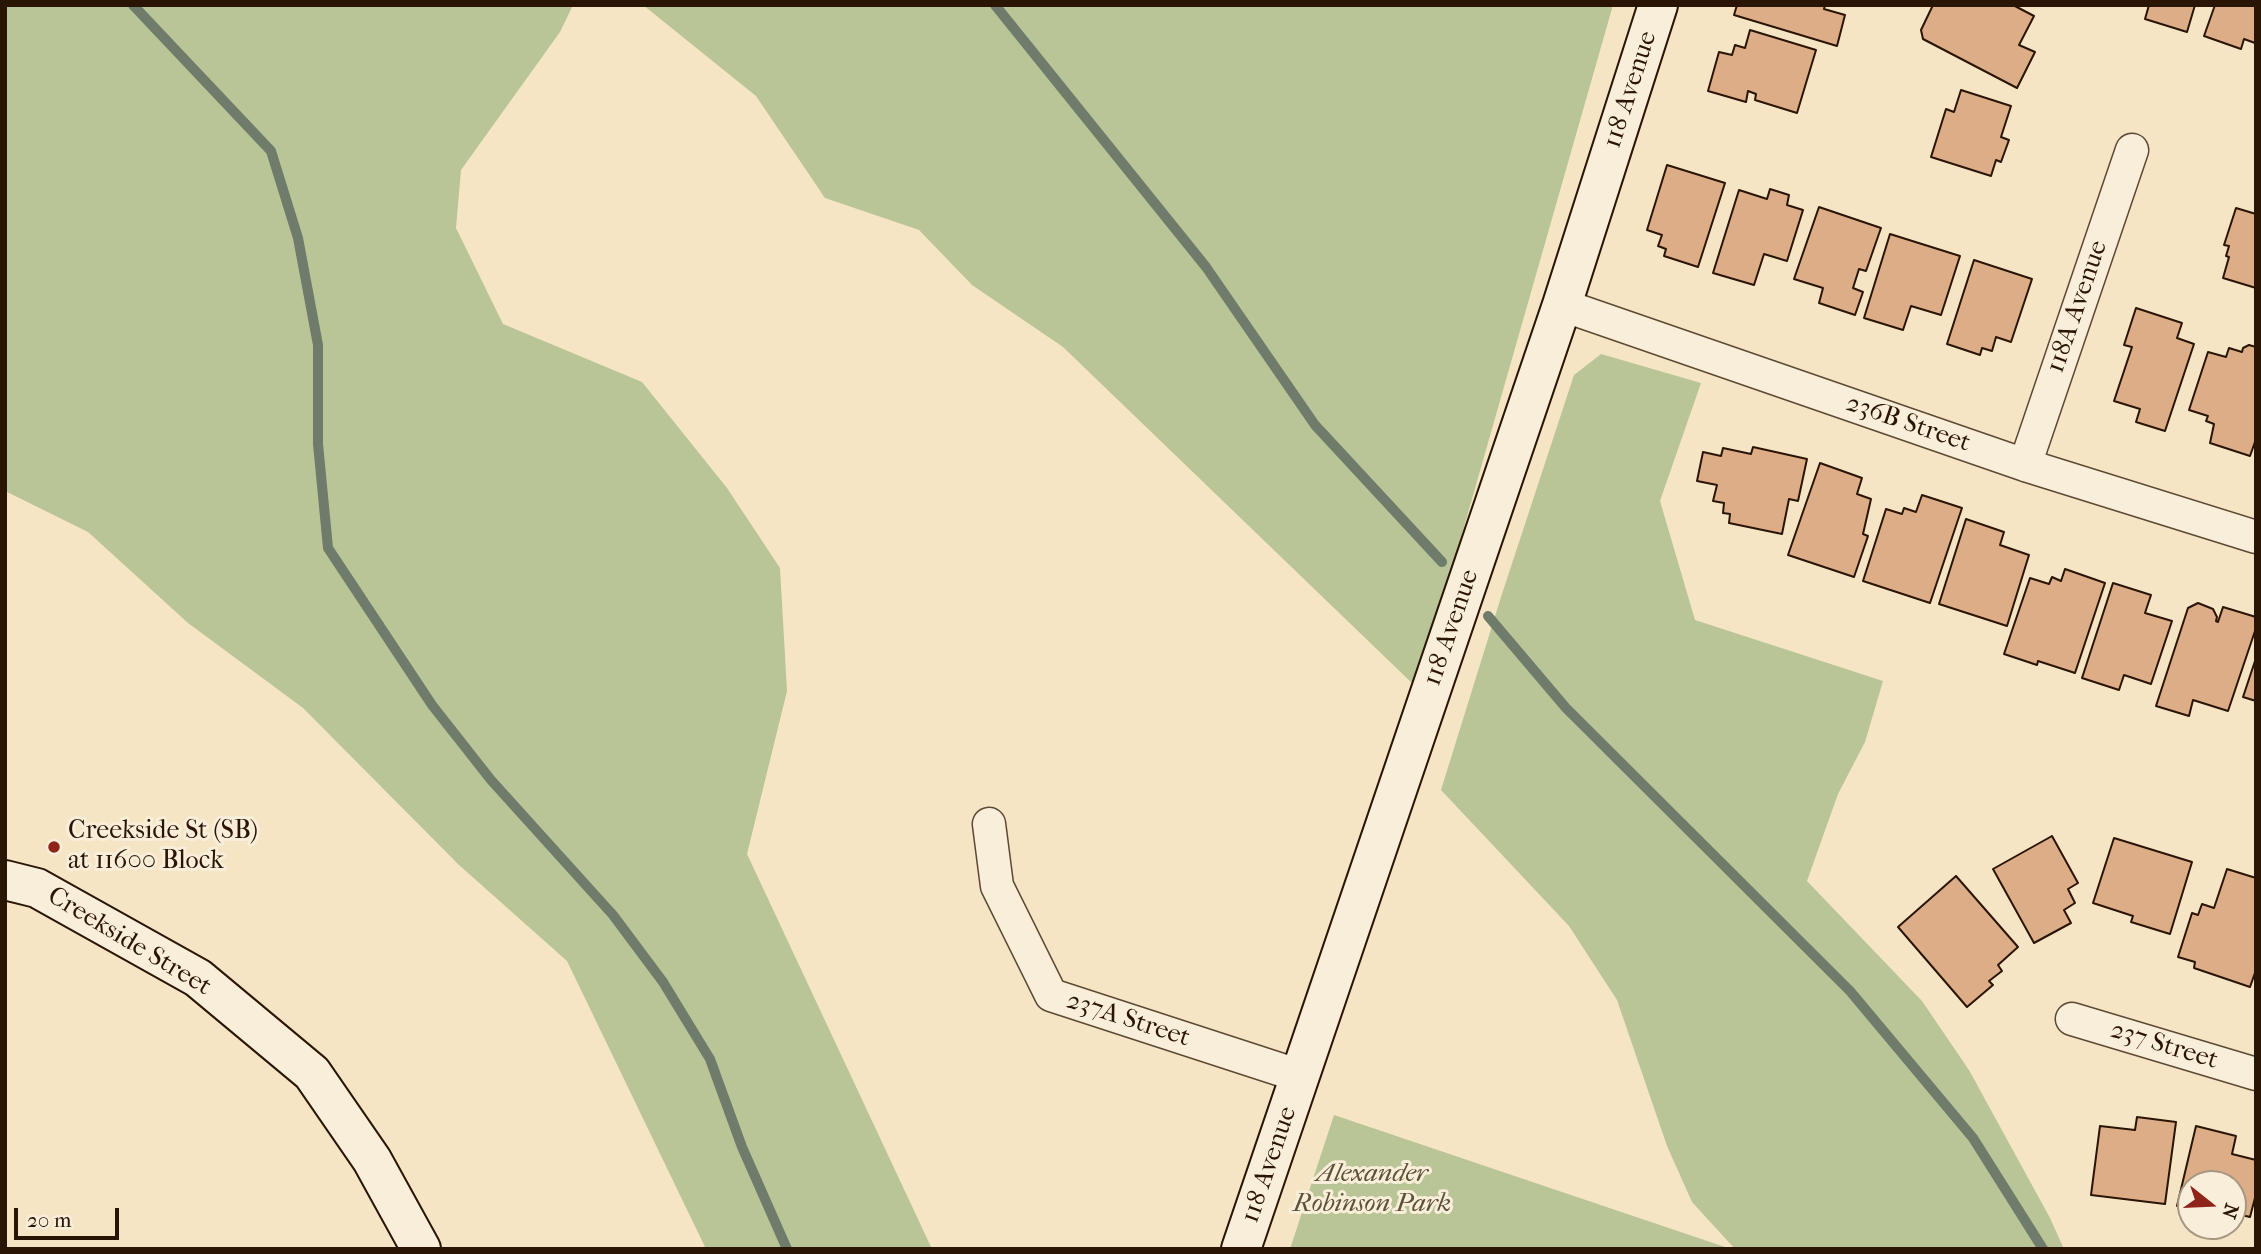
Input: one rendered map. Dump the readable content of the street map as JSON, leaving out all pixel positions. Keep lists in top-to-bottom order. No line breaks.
{"streets":{"street":["118 Avenue","118A Avenue","236B Street","Creekside Street","237A Street","237 Street"]},"crossings":[["118 Avenue","236B Street"],["118 Avenue","237A Street"],["118A Avenue","236B Street"]],"parks":["Alexander Robinson Park"],"places":["Creekside St (SB) at 11600 Block"],"scale_bar":"20 m","north":"right"}
